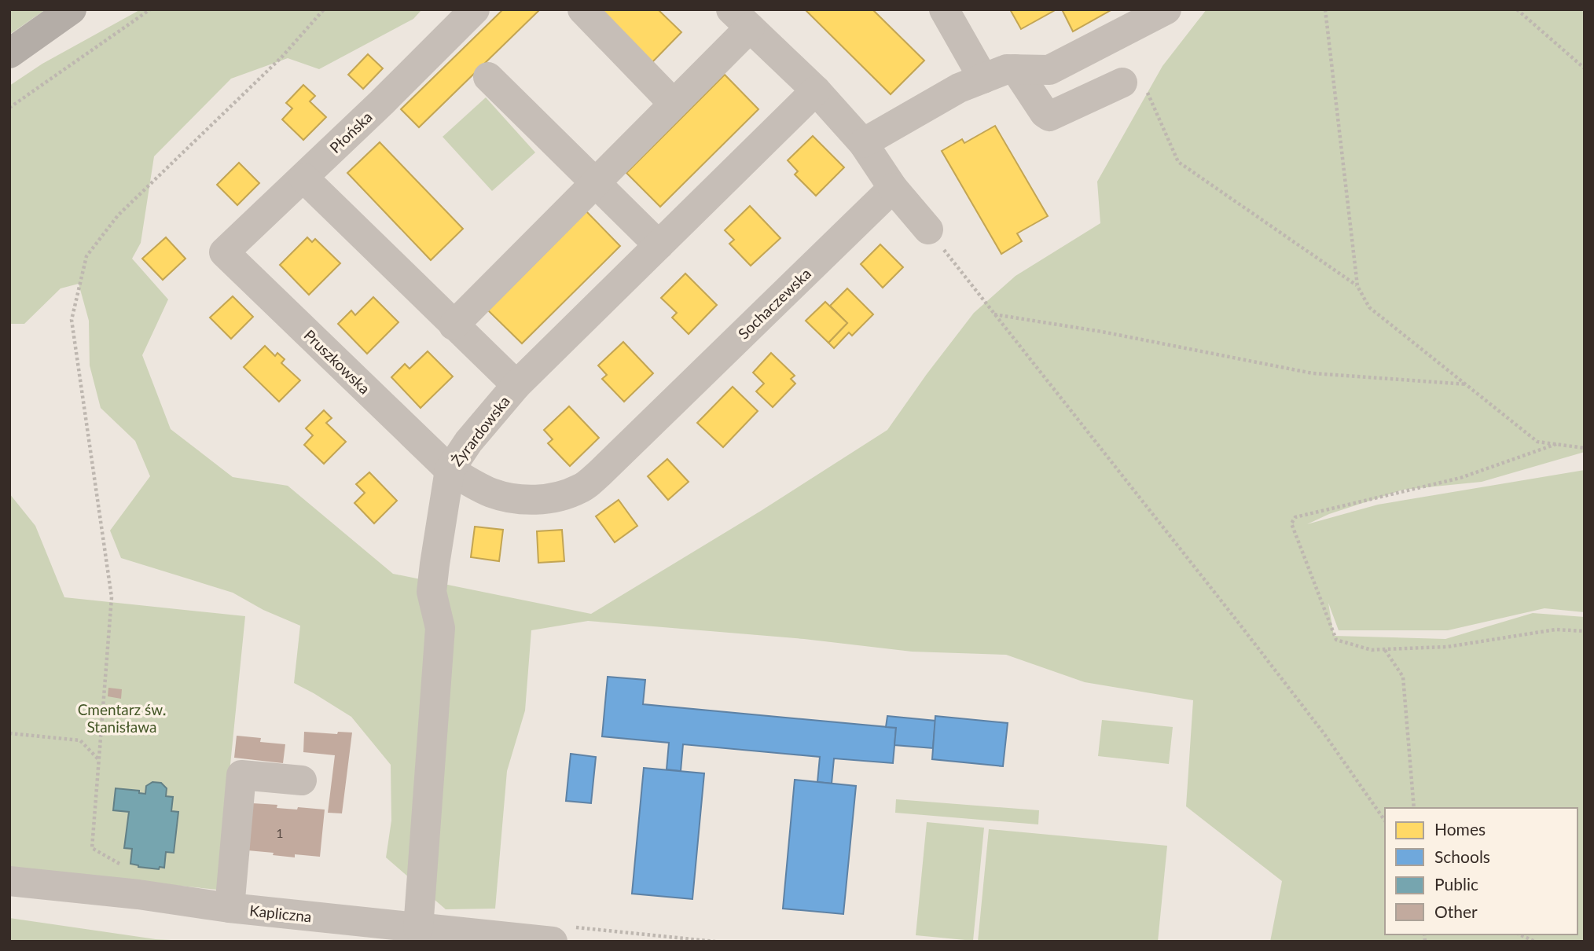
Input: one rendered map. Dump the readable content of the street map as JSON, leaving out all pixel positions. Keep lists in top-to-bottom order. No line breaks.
{"streets":{"street":["Płońska","Sochaczewska","Pruszkowska","Żyrardowska","Kapliczna"]},"crossings":[["Płońska","Pruszkowska"],["Sochaczewska","Pruszkowska"],["Sochaczewska","Żyrardowska"],["Pruszkowska","Żyrardowska"],["Żyrardowska","Kapliczna"]],"parks":["Cmentarz św. Stanisława"],"house_numbers":["1"],"legend":["Homes","Schools","Public","Other"]}
